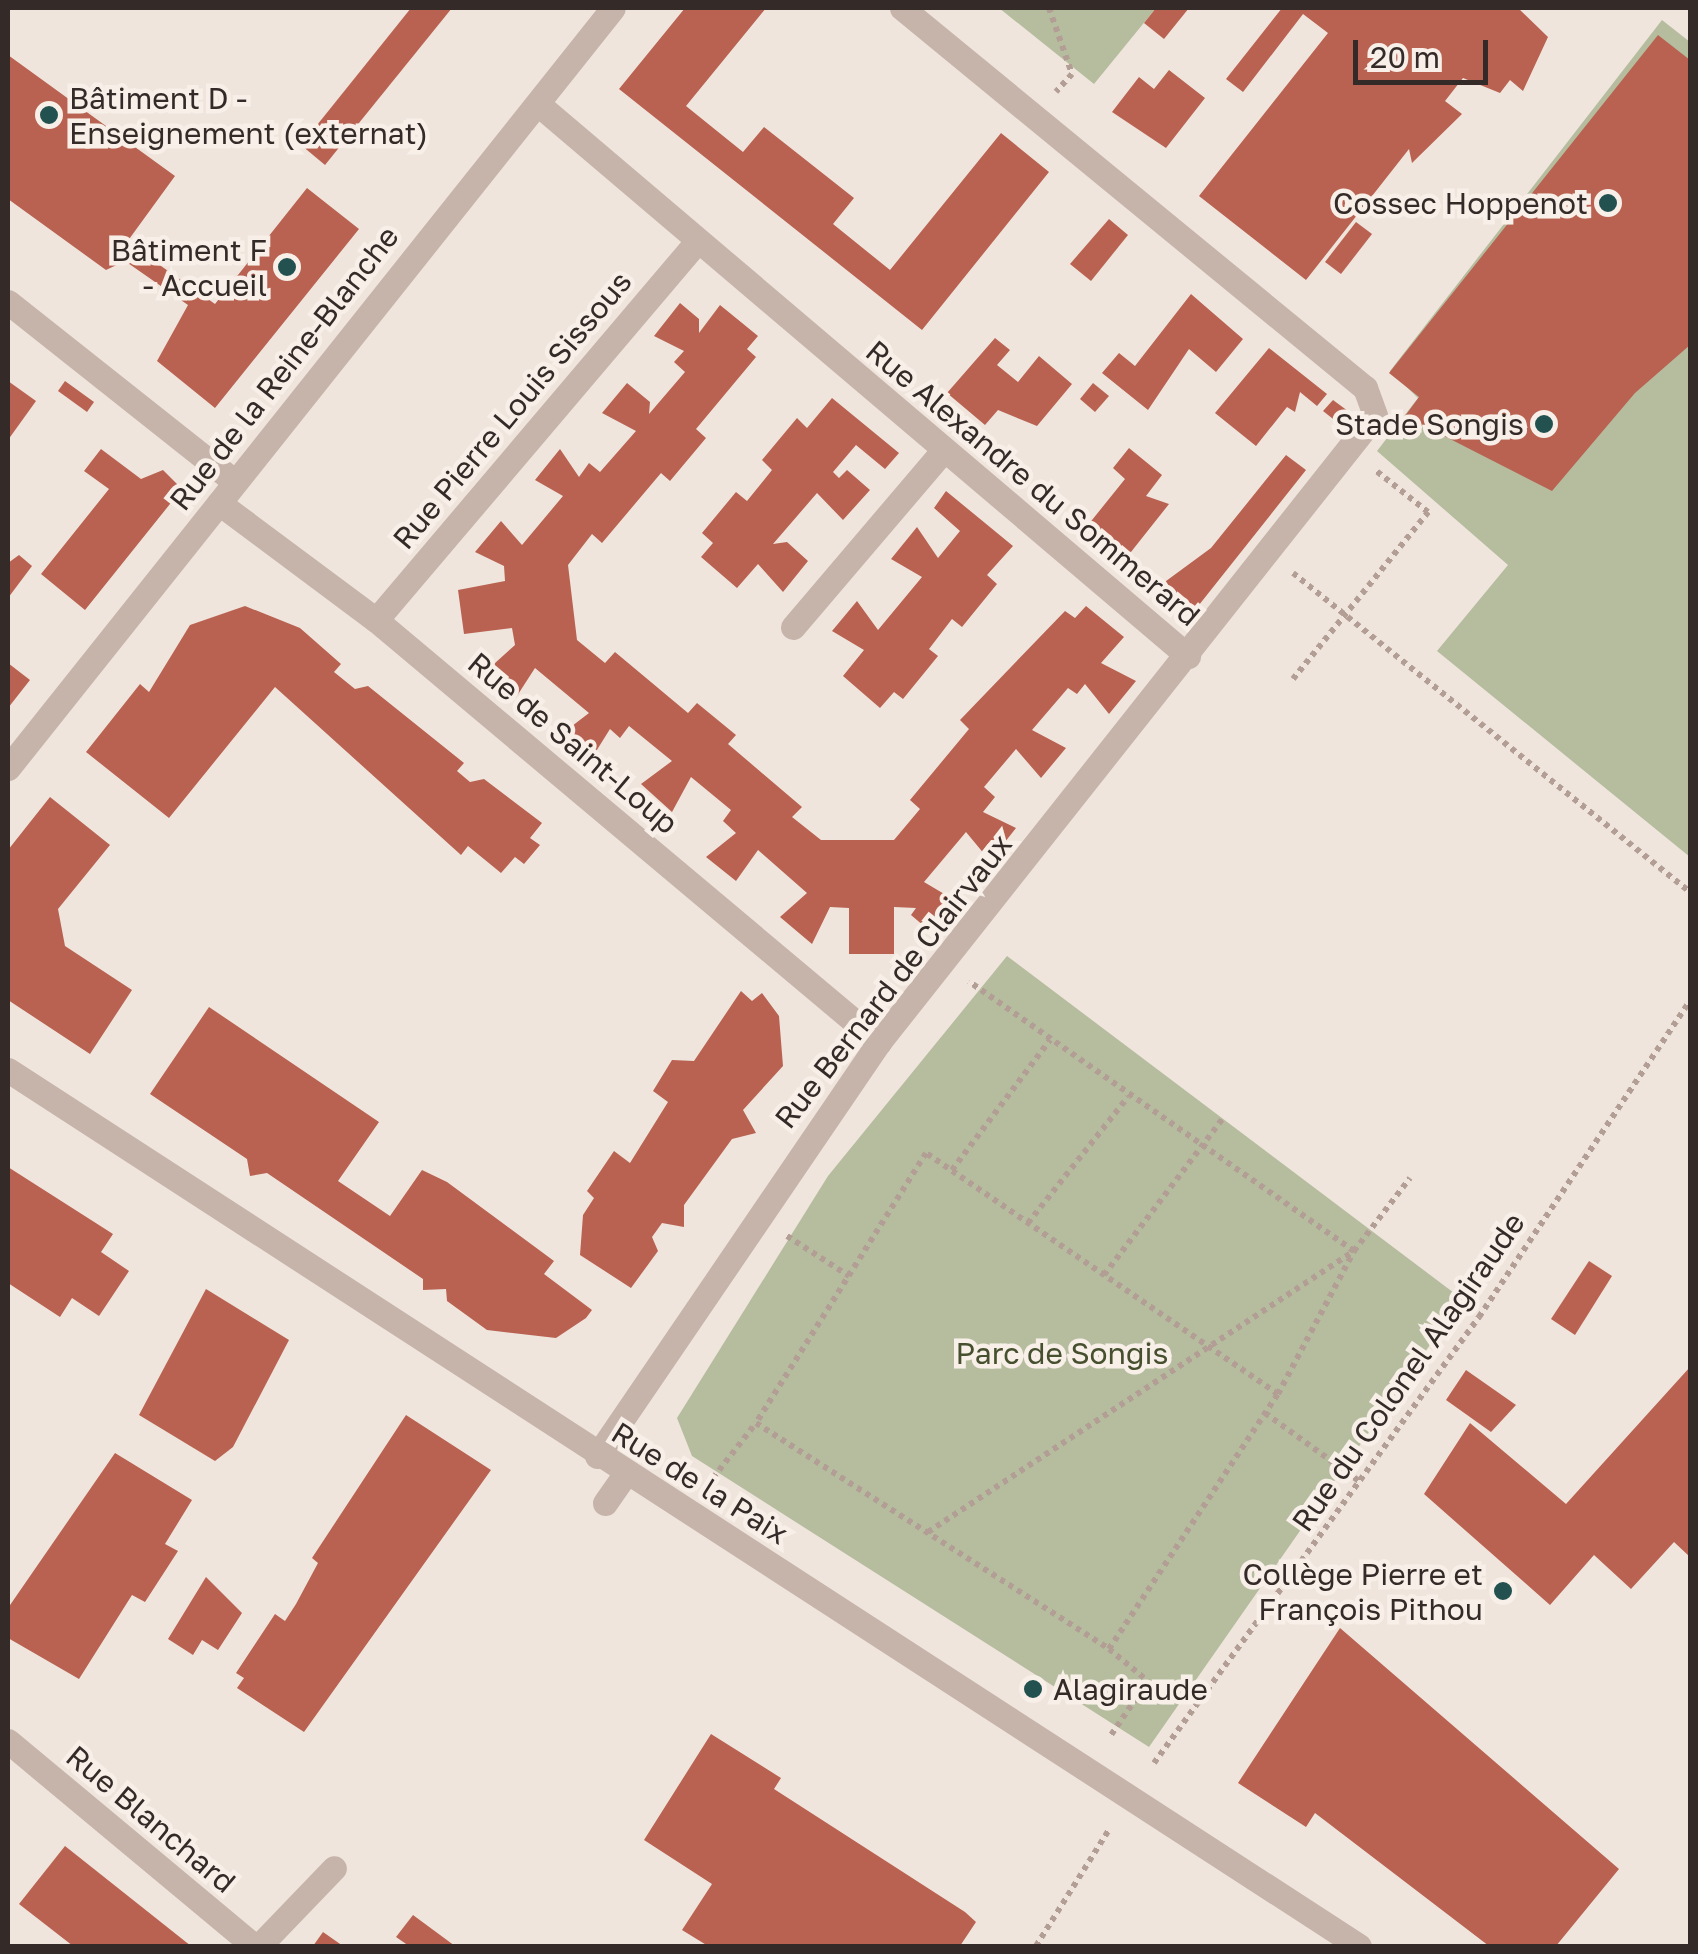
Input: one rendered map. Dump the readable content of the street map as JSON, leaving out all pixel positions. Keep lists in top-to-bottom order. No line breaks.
{"streets":{"street":["Rue de la Reine-Blanche","Rue Pierre Louis Sissous","Rue Alexandre du Sommerard","Rue de Saint-Loup","Rue Bernard de Clairvaux","Rue de la Paix","Rue Blanchard"],"path":["Rue du Colonel Alagiraude"]},"crossings":[["Rue de la Reine-Blanche","Rue Alexandre du Sommerard"],["Rue de la Reine-Blanche","Rue de Saint-Loup"],["Rue Pierre Louis Sissous","Rue Alexandre du Sommerard"],["Rue Pierre Louis Sissous","Rue de Saint-Loup"],["Rue Alexandre du Sommerard","Rue Bernard de Clairvaux"],["Rue de Saint-Loup","Rue Bernard de Clairvaux"],["Rue Bernard de Clairvaux","Rue de la Paix"]],"parks":["Parc de Songis"],"places":["Bâtiment D - Enseignement (externat)","Cossec Hoppenot","Bâtiment F - Accueil","Stade Songis","Collège Pierre et François Pithou","Alagiraude"],"scale_bar":"20 m"}
